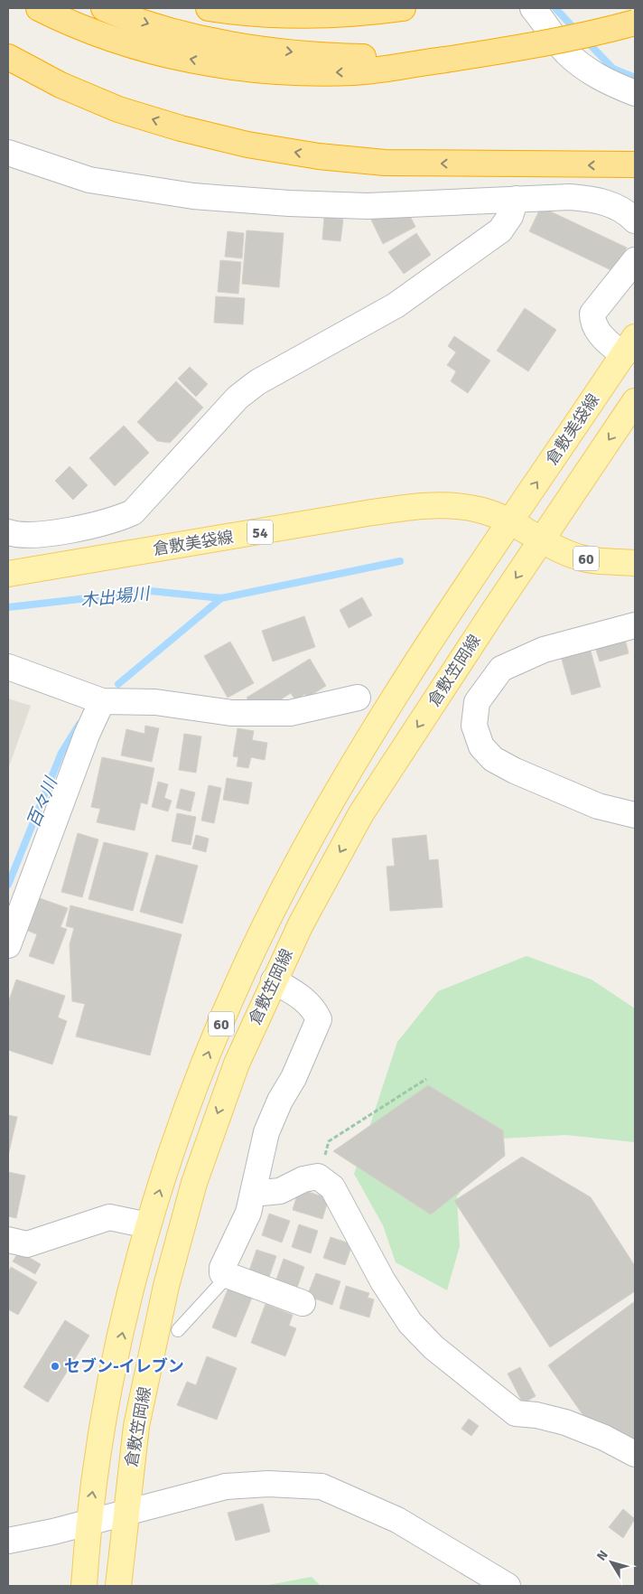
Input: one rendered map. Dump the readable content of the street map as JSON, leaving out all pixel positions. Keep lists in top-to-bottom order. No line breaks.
{"streets":{"main road":["倉敷美袋線","54","60","倉敷笠岡線"]},"crossings":[["倉敷美袋線","60"],["倉敷美袋線","倉敷笠岡線"],["60","倉敷笠岡線"]],"water":["木出場川","百々川"],"places":["セブン-イレブン"],"north":"top left"}
